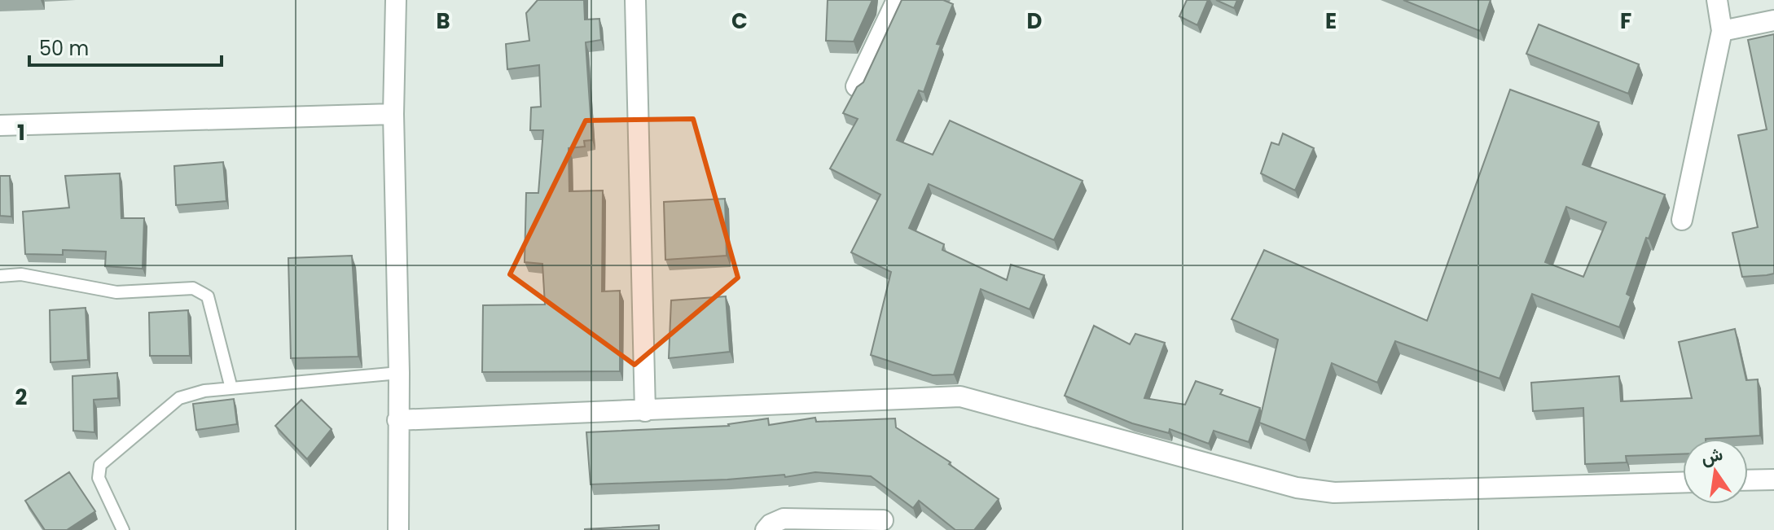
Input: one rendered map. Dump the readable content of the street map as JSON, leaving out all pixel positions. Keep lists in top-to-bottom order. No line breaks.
{"scale_bar":"50 m","north":"top","grid":{"columns":["B","C","D","E","F"],"rows":["1","2"]}}
